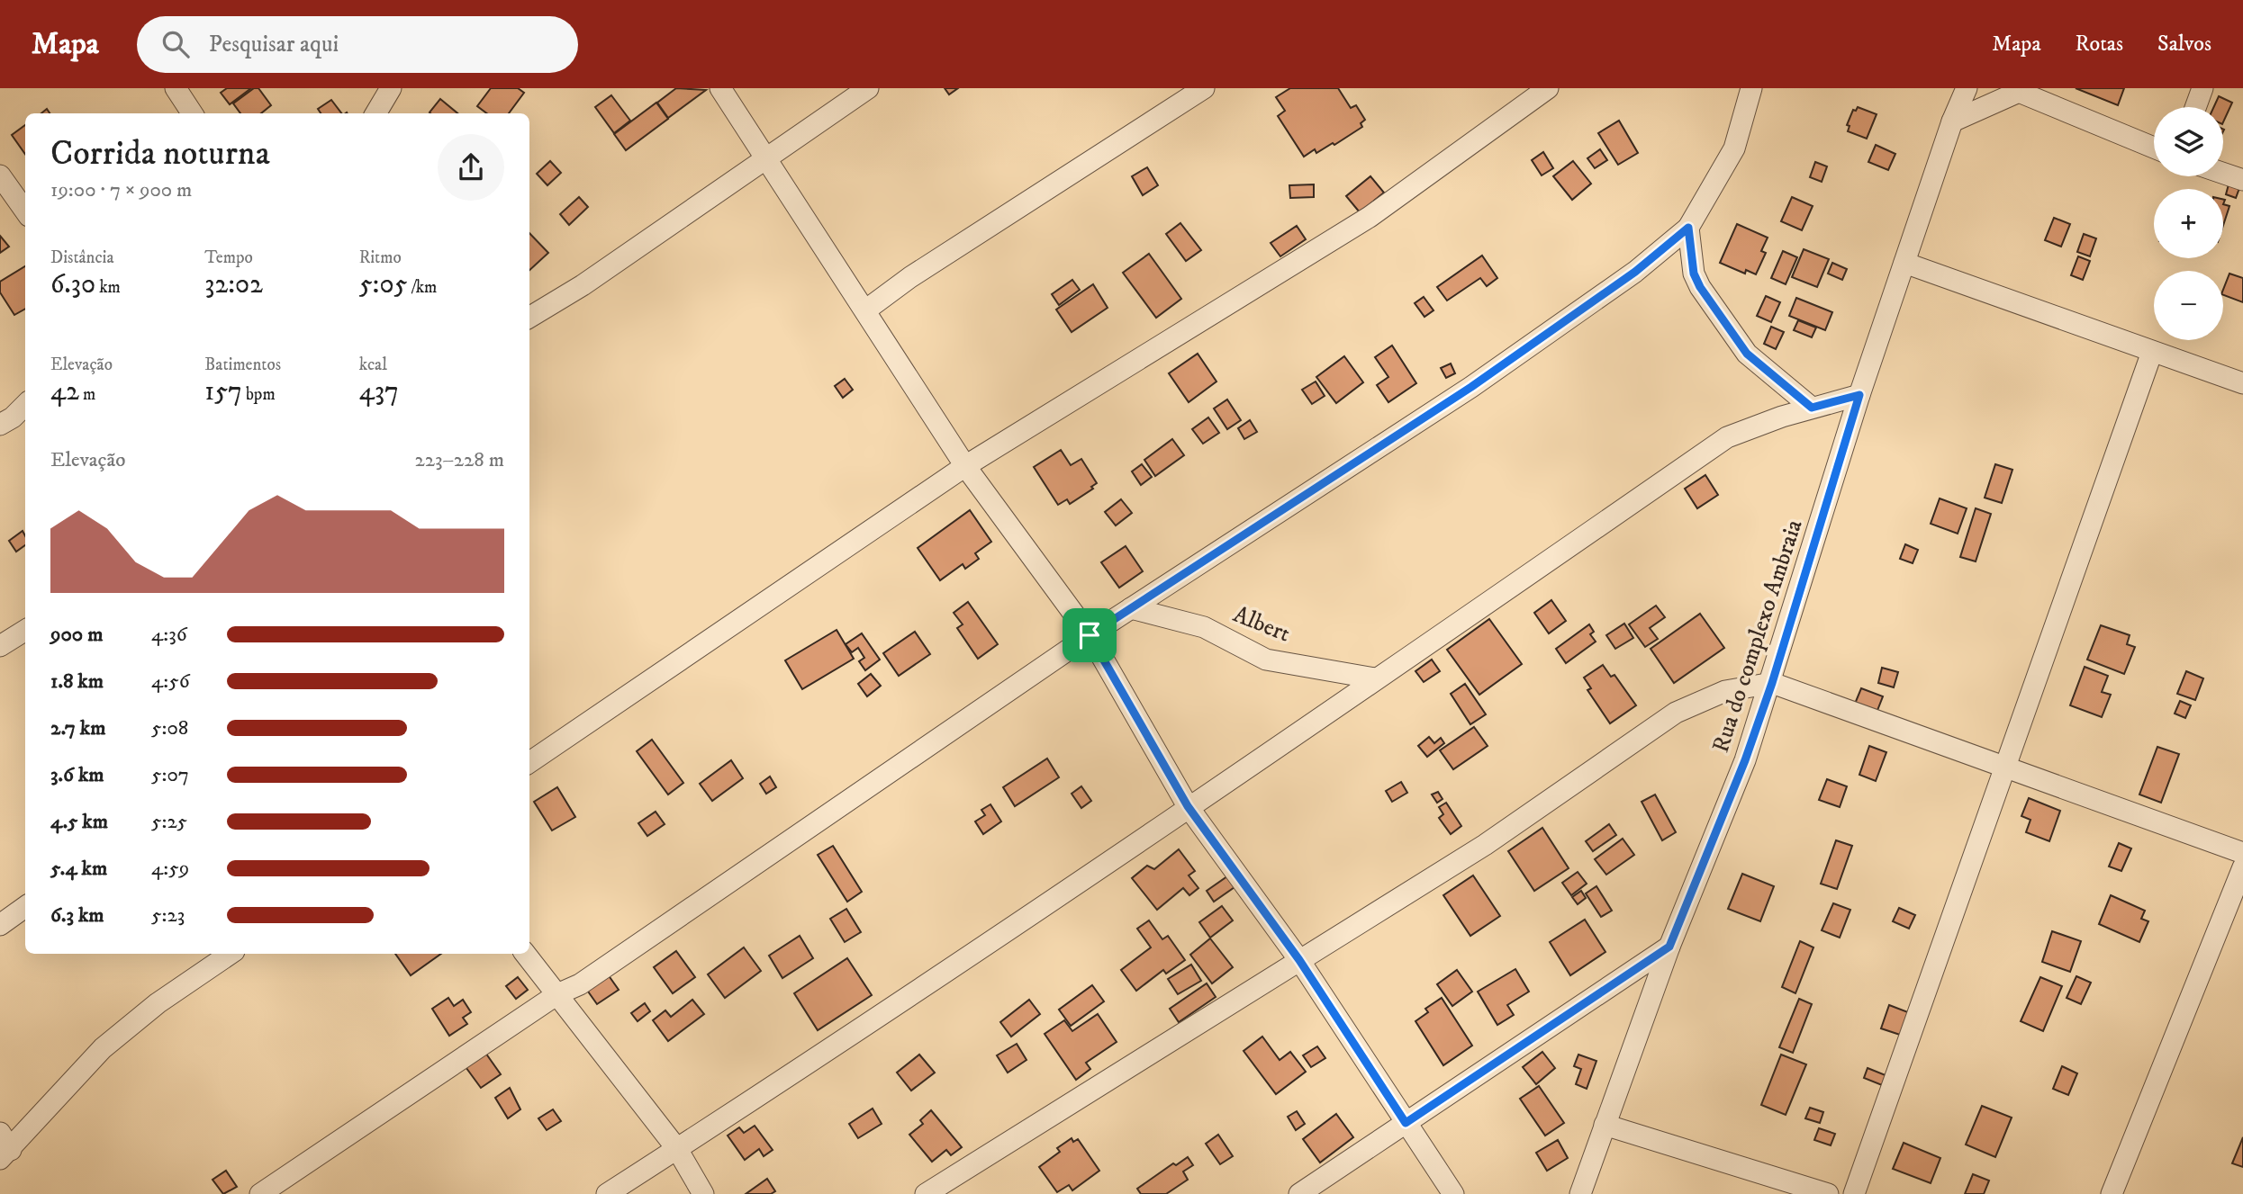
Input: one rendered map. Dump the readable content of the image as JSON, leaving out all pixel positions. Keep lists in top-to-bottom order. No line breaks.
{"streets":{"street":["Albert","Rua do complexo Ambraia"]},"page":{"header":"Mapa","search":"Pesquisar aqui","nav":["Mapa","Rotas","Salvos"],"map_buttons":["+","−"],"heading":["Corrida noturna","19:00 · 7 × 900 m"],"stats":[["Distância","6.30 km"],["Tempo","32:02"],["Ritmo","5:05 /km"],["Elevação","42 m"],["Batimentos","157 bpm"],["kcal","437"]],"chart":["Elevação","223–228 m"],"list":[{"name":"900 m","note":"4:36"},{"name":"1.8 km","note":"4:56"},{"name":"2.7 km","note":"5:08"},{"name":"3.6 km","note":"5:07"},{"name":"4.5 km","note":"5:25"},{"name":"5.4 km","note":"4:59"},{"name":"6.3 km","note":"5:23"}]}}
